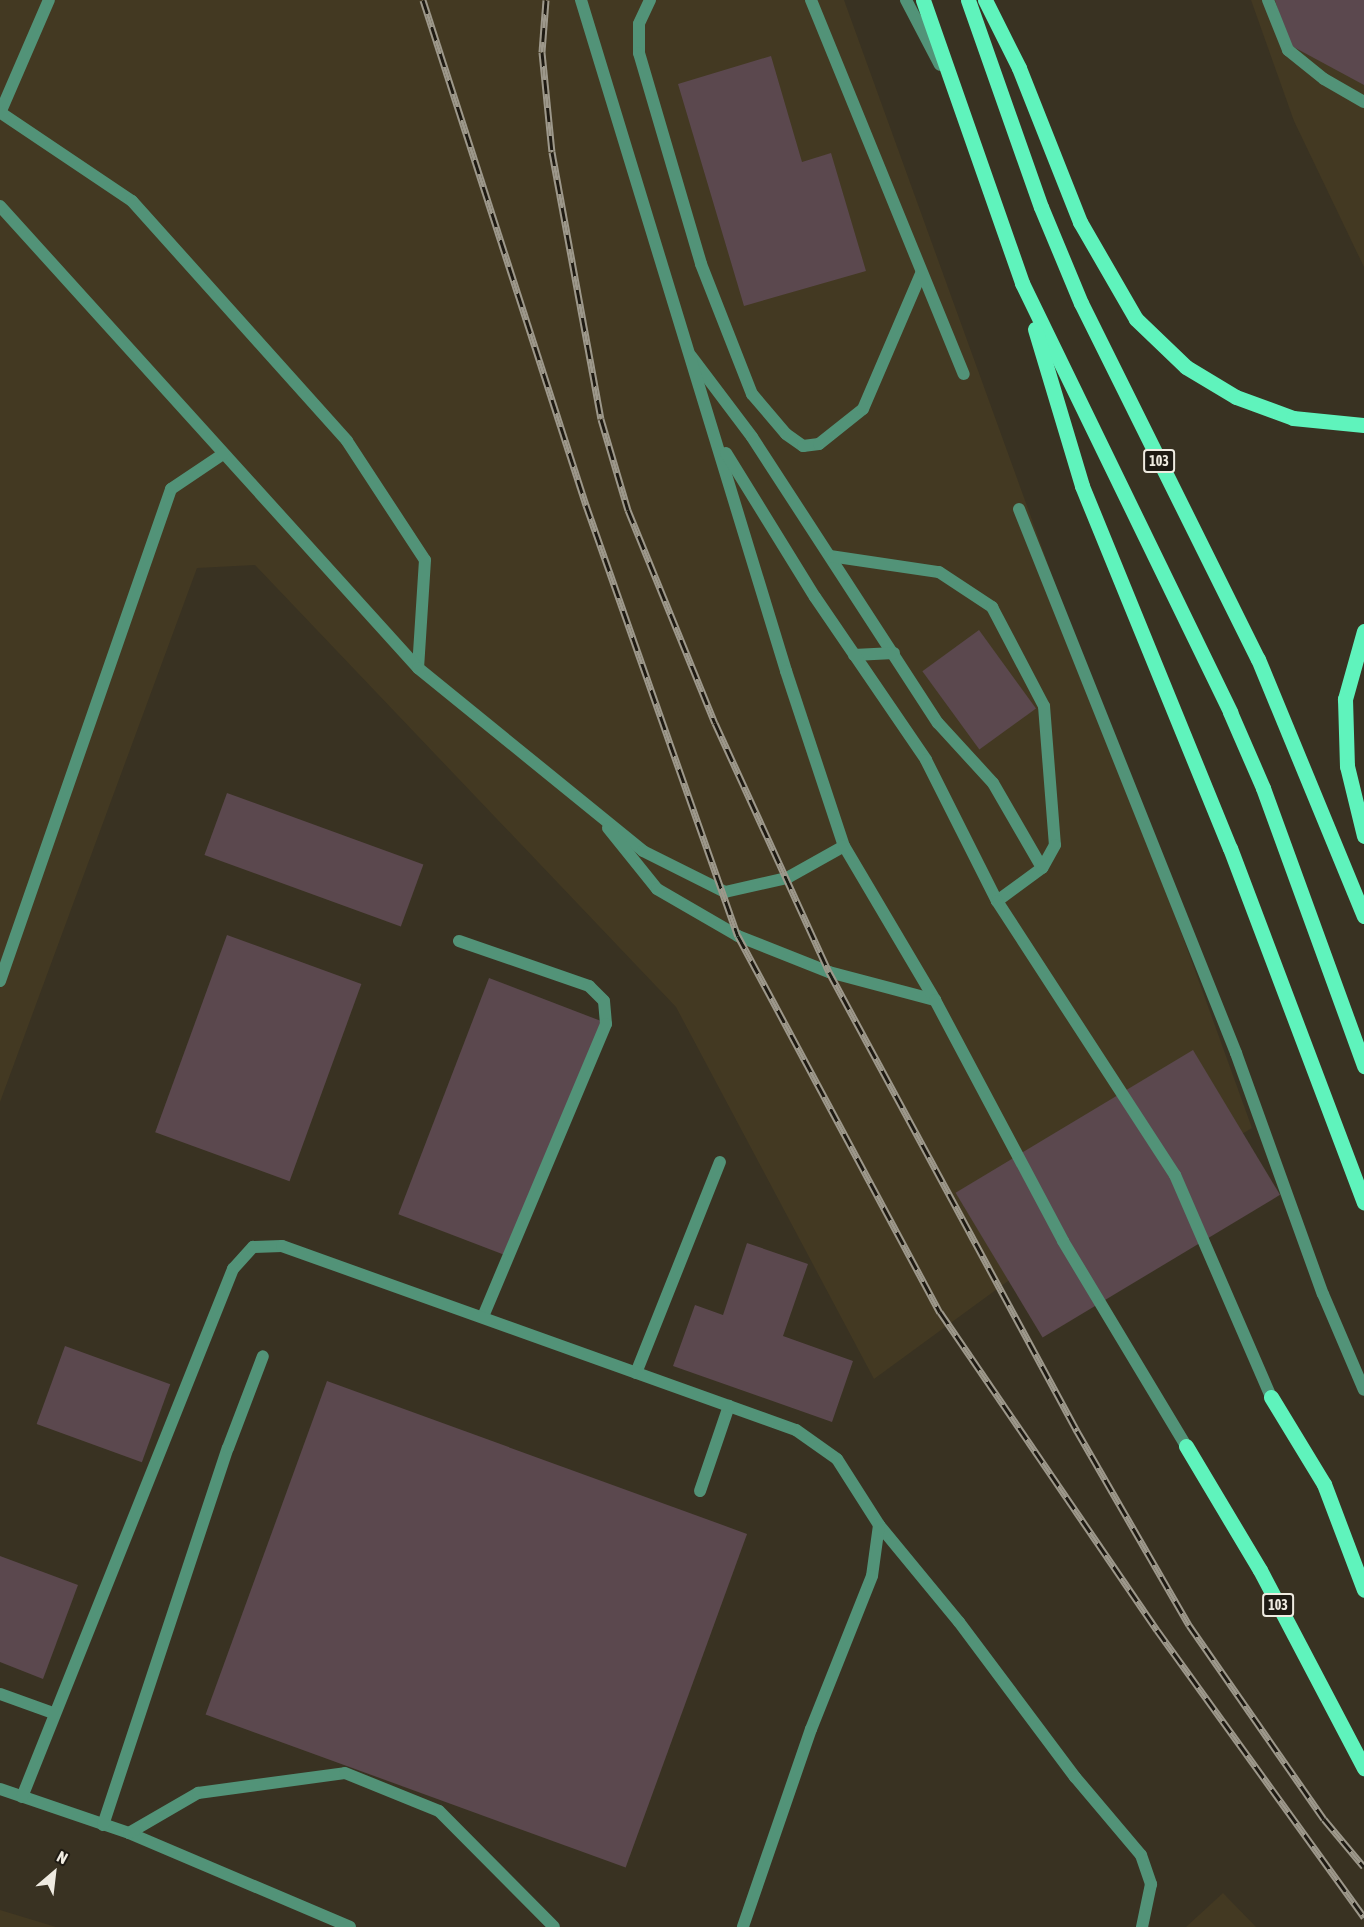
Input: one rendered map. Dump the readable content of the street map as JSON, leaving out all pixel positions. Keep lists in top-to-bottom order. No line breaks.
{"streets":{"main road":["103"]},"north":"top right"}
